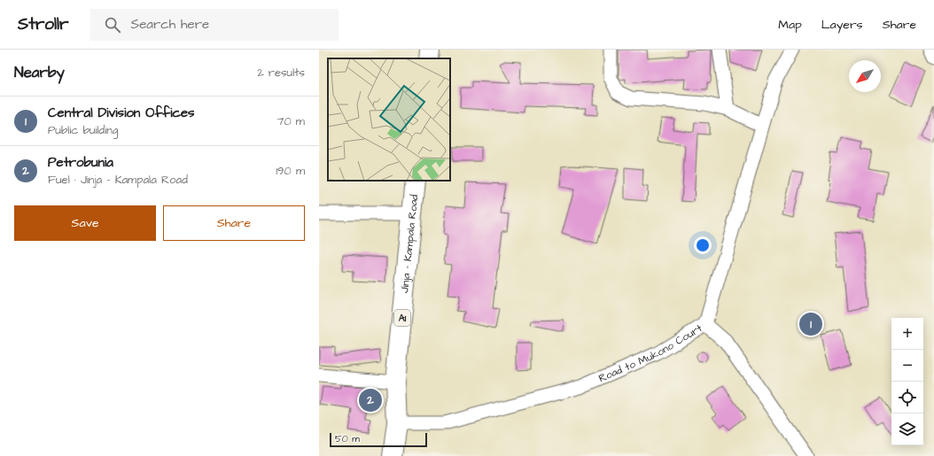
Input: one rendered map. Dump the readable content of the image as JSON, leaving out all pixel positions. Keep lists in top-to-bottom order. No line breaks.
{"streets":{"highway":["Jinja - Kampala Road","A1"],"street":["Road to Mukono Court"]},"crossings":[["Jinja - Kampala Road","Road to Mukono Court"]],"scale_bar":"50 m","north":"bottom left","page":{"header":"Strollr","search":"Search here","nav":["Map","Layers","Share"],"heading":["Nearby","2 results"],"list":[{"mark":"1","name":"Central Division Offices","note":"Public building","value":"70 m"},{"mark":"2","name":"Petrobunia","note":"Fuel · Jinja - Kampala Road","value":"190 m"}],"buttons":["Save","Share"],"pins":["1","2"],"map_buttons":["+","−"],"scale":"50 m"}}
